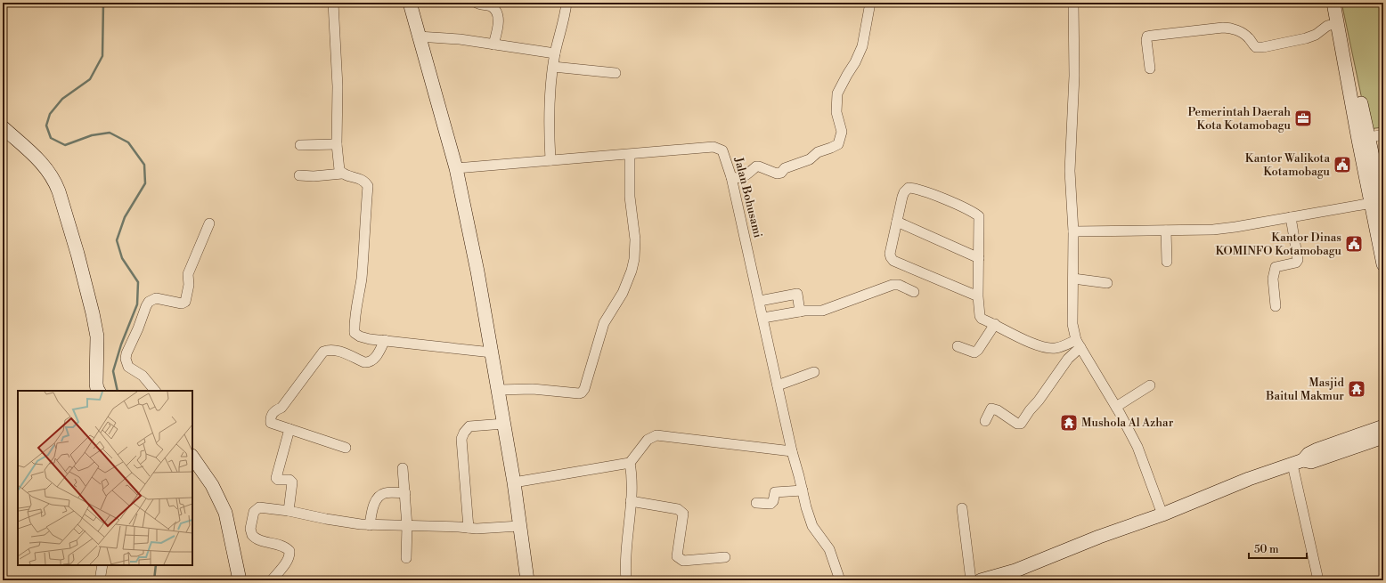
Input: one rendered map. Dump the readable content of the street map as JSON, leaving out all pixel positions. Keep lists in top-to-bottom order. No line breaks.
{"streets":{"street":["Jalan Bohusami"]},"places":{"office":["Pemerintah Daerah Kota Kotamobagu"],"public building":["Kantor Walikota Kotamobagu","Kantor Dinas KOMINFO Kotamobagu"],"temple":["Masjid Baitul Makmur","Mushola Al Azhar"]},"scale_bar":"50 m"}
